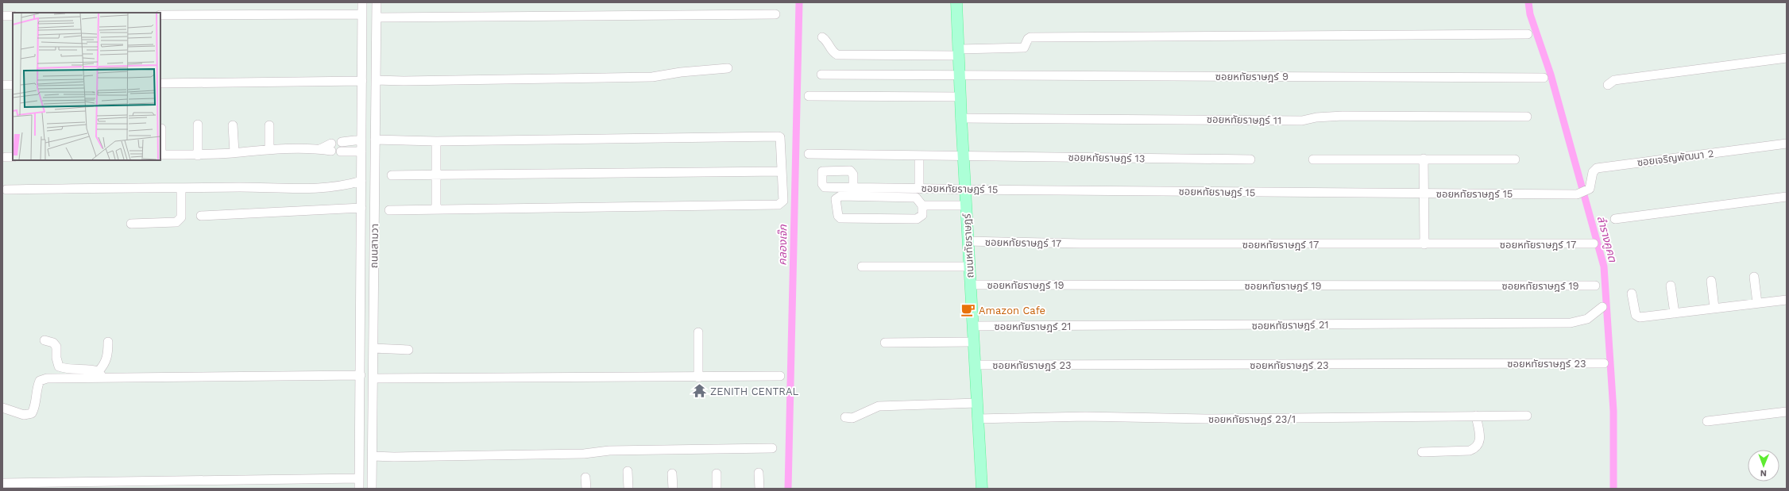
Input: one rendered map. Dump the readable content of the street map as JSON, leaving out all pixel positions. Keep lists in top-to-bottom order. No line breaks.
{"streets":{"main road":["ถนนหทัยราษฎร์"],"street":["ซอยหทัยราษฎร์ 9","ซอยหทัยราษฎร์ 11","ซอยหทัยราษฎร์ 13","ซอยเจริญพัฒนา 2","ซอยหทัยราษฎร์ 15","ซอยหทัยราษฎร์ 17","ถนนสามวา","ซอยหทัยราษฎร์ 19","ซอยหทัยราษฎร์ 21","ซอยหทัยราษฎร์ 23","ซอยหทัยราษฎร์ 23/1"]},"crossings":[["ซอยหทัยราษฎร์ 9","ถนนหทัยราษฎร์"],["ซอยหทัยราษฎร์ 11","ถนนหทัยราษฎร์"],["ซอยหทัยราษฎร์ 13","ถนนหทัยราษฎร์"],["ซอยเจริญพัฒนา 2","ซอยหทัยราษฎร์ 15"],["ซอยหทัยราษฎร์ 15","ถนนหทัยราษฎร์"],["ซอยหทัยราษฎร์ 17","ถนนหทัยราษฎร์"],["ถนนหทัยราษฎร์","ซอยหทัยราษฎร์ 19"],["ถนนหทัยราษฎร์","ซอยหทัยราษฎร์ 21"],["ถนนหทัยราษฎร์","ซอยหทัยราษฎร์ 23"],["ถนนหทัยราษฎร์","ซอยหทัยราษฎร์ 23/1"]],"water":["ลำรางคูคต","คลองเจ๊ก"],"places":{"cafe":["Amazon Cafe"],"temple":["ZENITH CENTRAL"]},"north":"bottom"}
